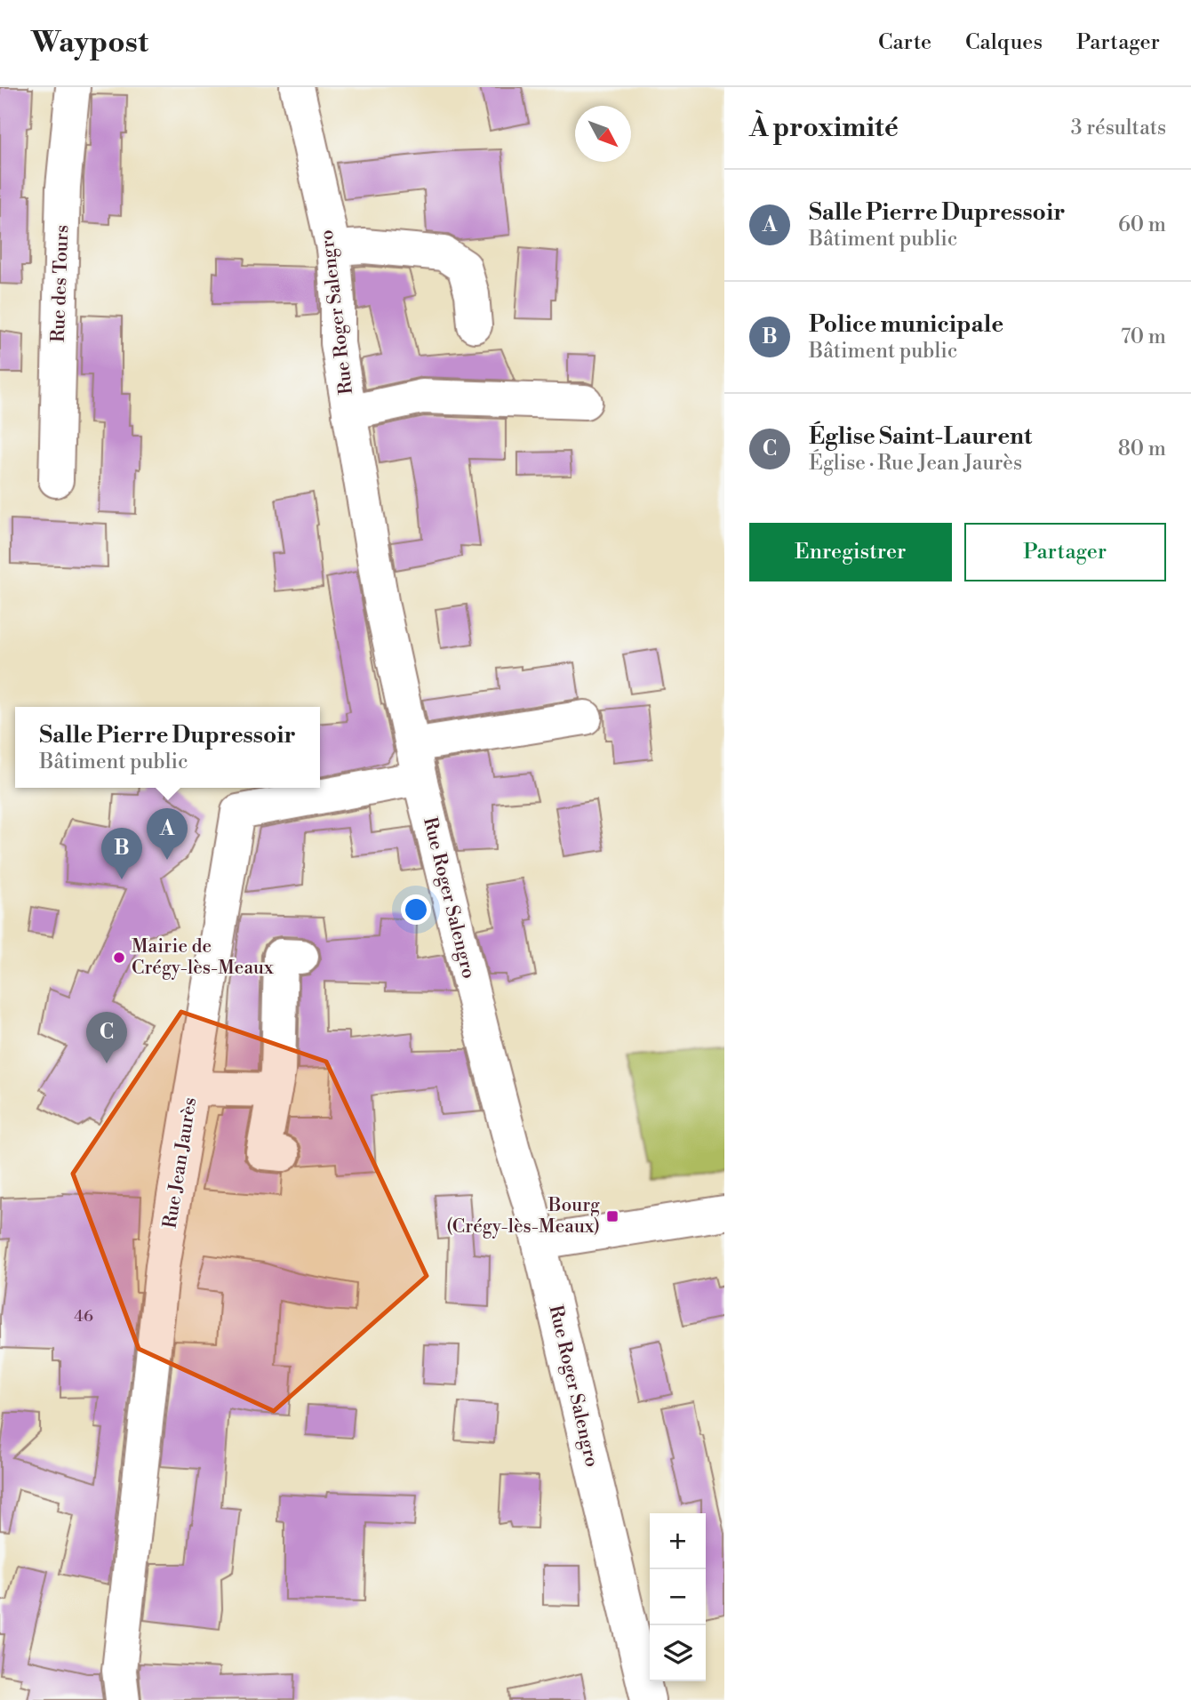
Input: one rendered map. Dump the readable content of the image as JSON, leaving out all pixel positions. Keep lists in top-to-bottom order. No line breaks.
{"streets":{"street":["Rue des Tours","Rue Roger Salengro","Rue Jean Jaurès"]},"crossings":[["Rue Roger Salengro","Rue Jean Jaurès"]],"places":{"other":["Mairie de Crégy-lès-Meaux"],"transit":["Bourg (Crégy-lès-Meaux)"]},"house_numbers":["46"],"north":"bottom right","page":{"header":"Waypost","nav":["Carte","Calques","Partager"],"heading":["À proximité","3 résultats"],"list":[{"mark":"A","name":"Salle Pierre Dupressoir","note":"Bâtiment public","value":"60 m"},{"mark":"B","name":"Police municipale","note":"Bâtiment public","value":"70 m"},{"mark":"C","name":"Église Saint-Laurent","note":"Église · Rue Jean Jaurès","value":"80 m"}],"buttons":["Enregistrer","Partager"],"popup":["Salle Pierre Dupressoir","Bâtiment public"],"pins":["A","B","C"],"map_buttons":["+","−"]}}
